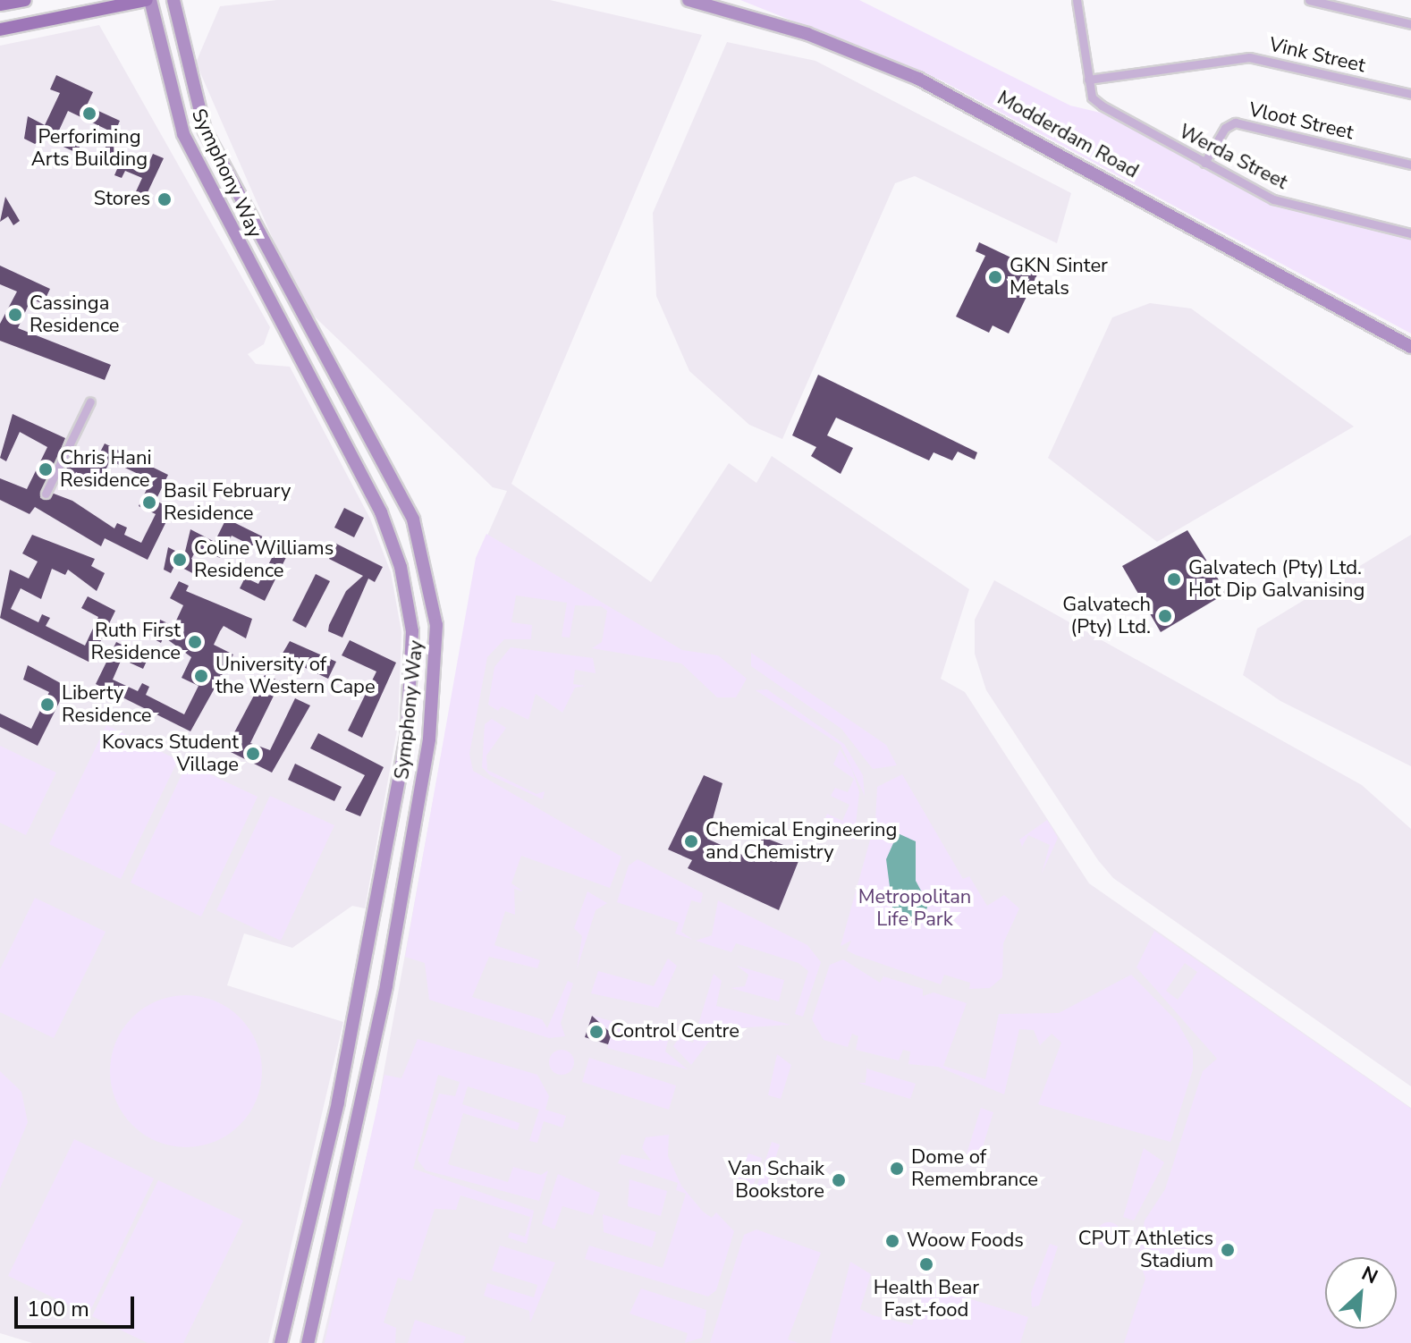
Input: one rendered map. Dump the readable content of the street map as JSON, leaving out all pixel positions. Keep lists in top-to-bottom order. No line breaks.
{"streets":{"main road":["Modderdam Road","Symphony Way"],"street":["Vink Street","Vloot Street","Werda Street"]},"crossings":[["Vink Street","Werda Street"],["Vloot Street","Werda Street"]],"parks":["Metropolitan Life Park"],"places":["Perforiming Arts Building","Stores","GKN Sinter Metals","Cassinga Residence","Chris Hani Residence","Basil February Residence","Coline Williams Residence","Galvatech (Pty) Ltd. Hot Dip Galvanising","Galvatech (Pty) Ltd.","Ruth First Residence","University of the Western Cape","Liberty Residence","Kovacs Student Village","Chemical Engineering and Chemistry","Control Centre","Dome of Remembrance","Van Schaik Bookstore","Woow Foods","CPUT Athletics Stadium","Health Bear Fast-food"],"scale_bar":"100 m","north":"top right"}
